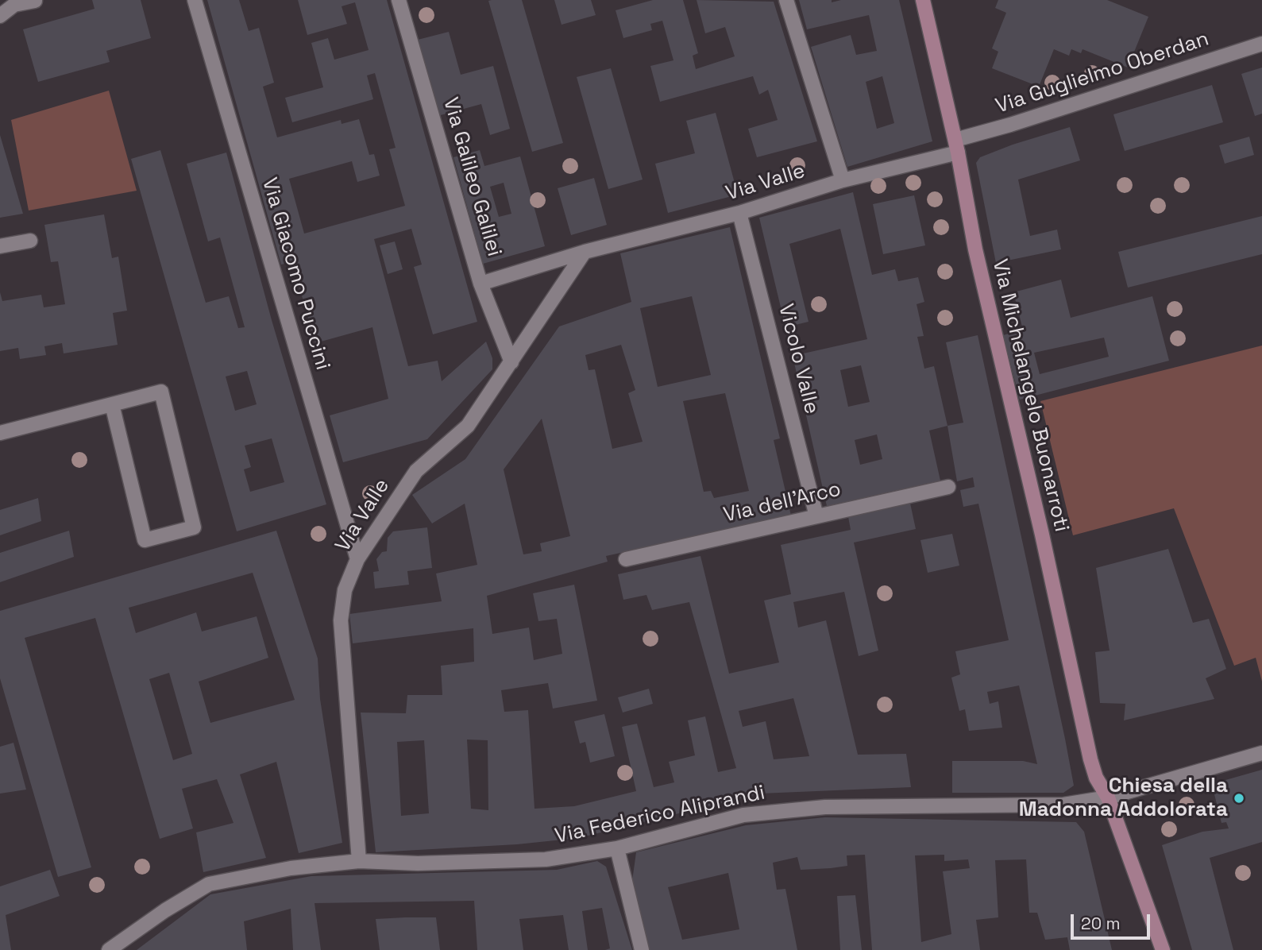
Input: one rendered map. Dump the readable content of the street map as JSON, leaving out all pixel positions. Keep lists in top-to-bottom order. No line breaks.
{"streets":{"street":["Via Guglielmo Oberdan","Via Galileo Galilei","Via Valle","Via Giacomo Puccini","Vicolo Valle","Via Michelangelo Buonarroti","Via dell'Arco","Via Federico Aliprandi"]},"crossings":[["Via Guglielmo Oberdan","Via Valle"],["Via Guglielmo Oberdan","Via Michelangelo Buonarroti"],["Via Galileo Galilei","Via Valle"],["Via Valle","Via Giacomo Puccini"],["Via Valle","Vicolo Valle"],["Via Valle","Via Michelangelo Buonarroti"],["Via Valle","Via Federico Aliprandi"],["Vicolo Valle","Via dell'Arco"],["Via Michelangelo Buonarroti","Via Federico Aliprandi"]],"places":["Chiesa della Madonna Addolorata"],"scale_bar":"20 m"}
